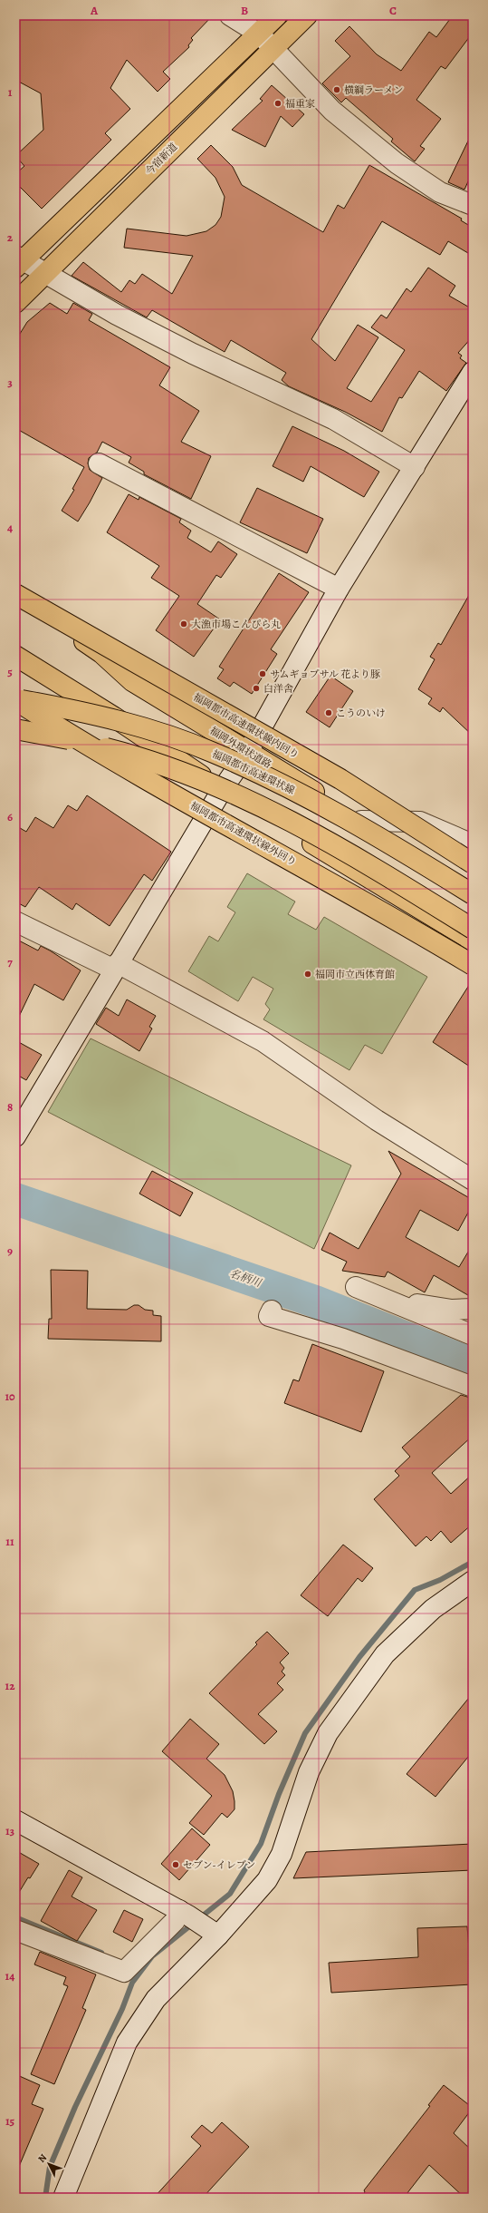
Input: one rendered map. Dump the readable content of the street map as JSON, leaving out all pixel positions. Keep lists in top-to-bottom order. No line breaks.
{"streets":{"highway":["今宿新道","福岡都市高速環状線内回り","福岡外環状道路","福岡都市高速環状線","福岡都市高速環状線外回り"]},"crossings":[["福岡都市高速環状線内回り","福岡外環状道路"],["福岡都市高速環状線","福岡都市高速環状線外回り"]],"water":["名柄川"],"places":["横綱ラーメン","福重家","大漁市場こんぴら丸","サムギョプサル 花より豚","白洋舎","こうのいけ","福岡市立西体育館","セブン-イレブン"],"north":"top left","grid":{"columns":["A","B","C"],"rows":["1","2","3","4","5","6","7","8","9","10","11","12","13","14","15"]}}
